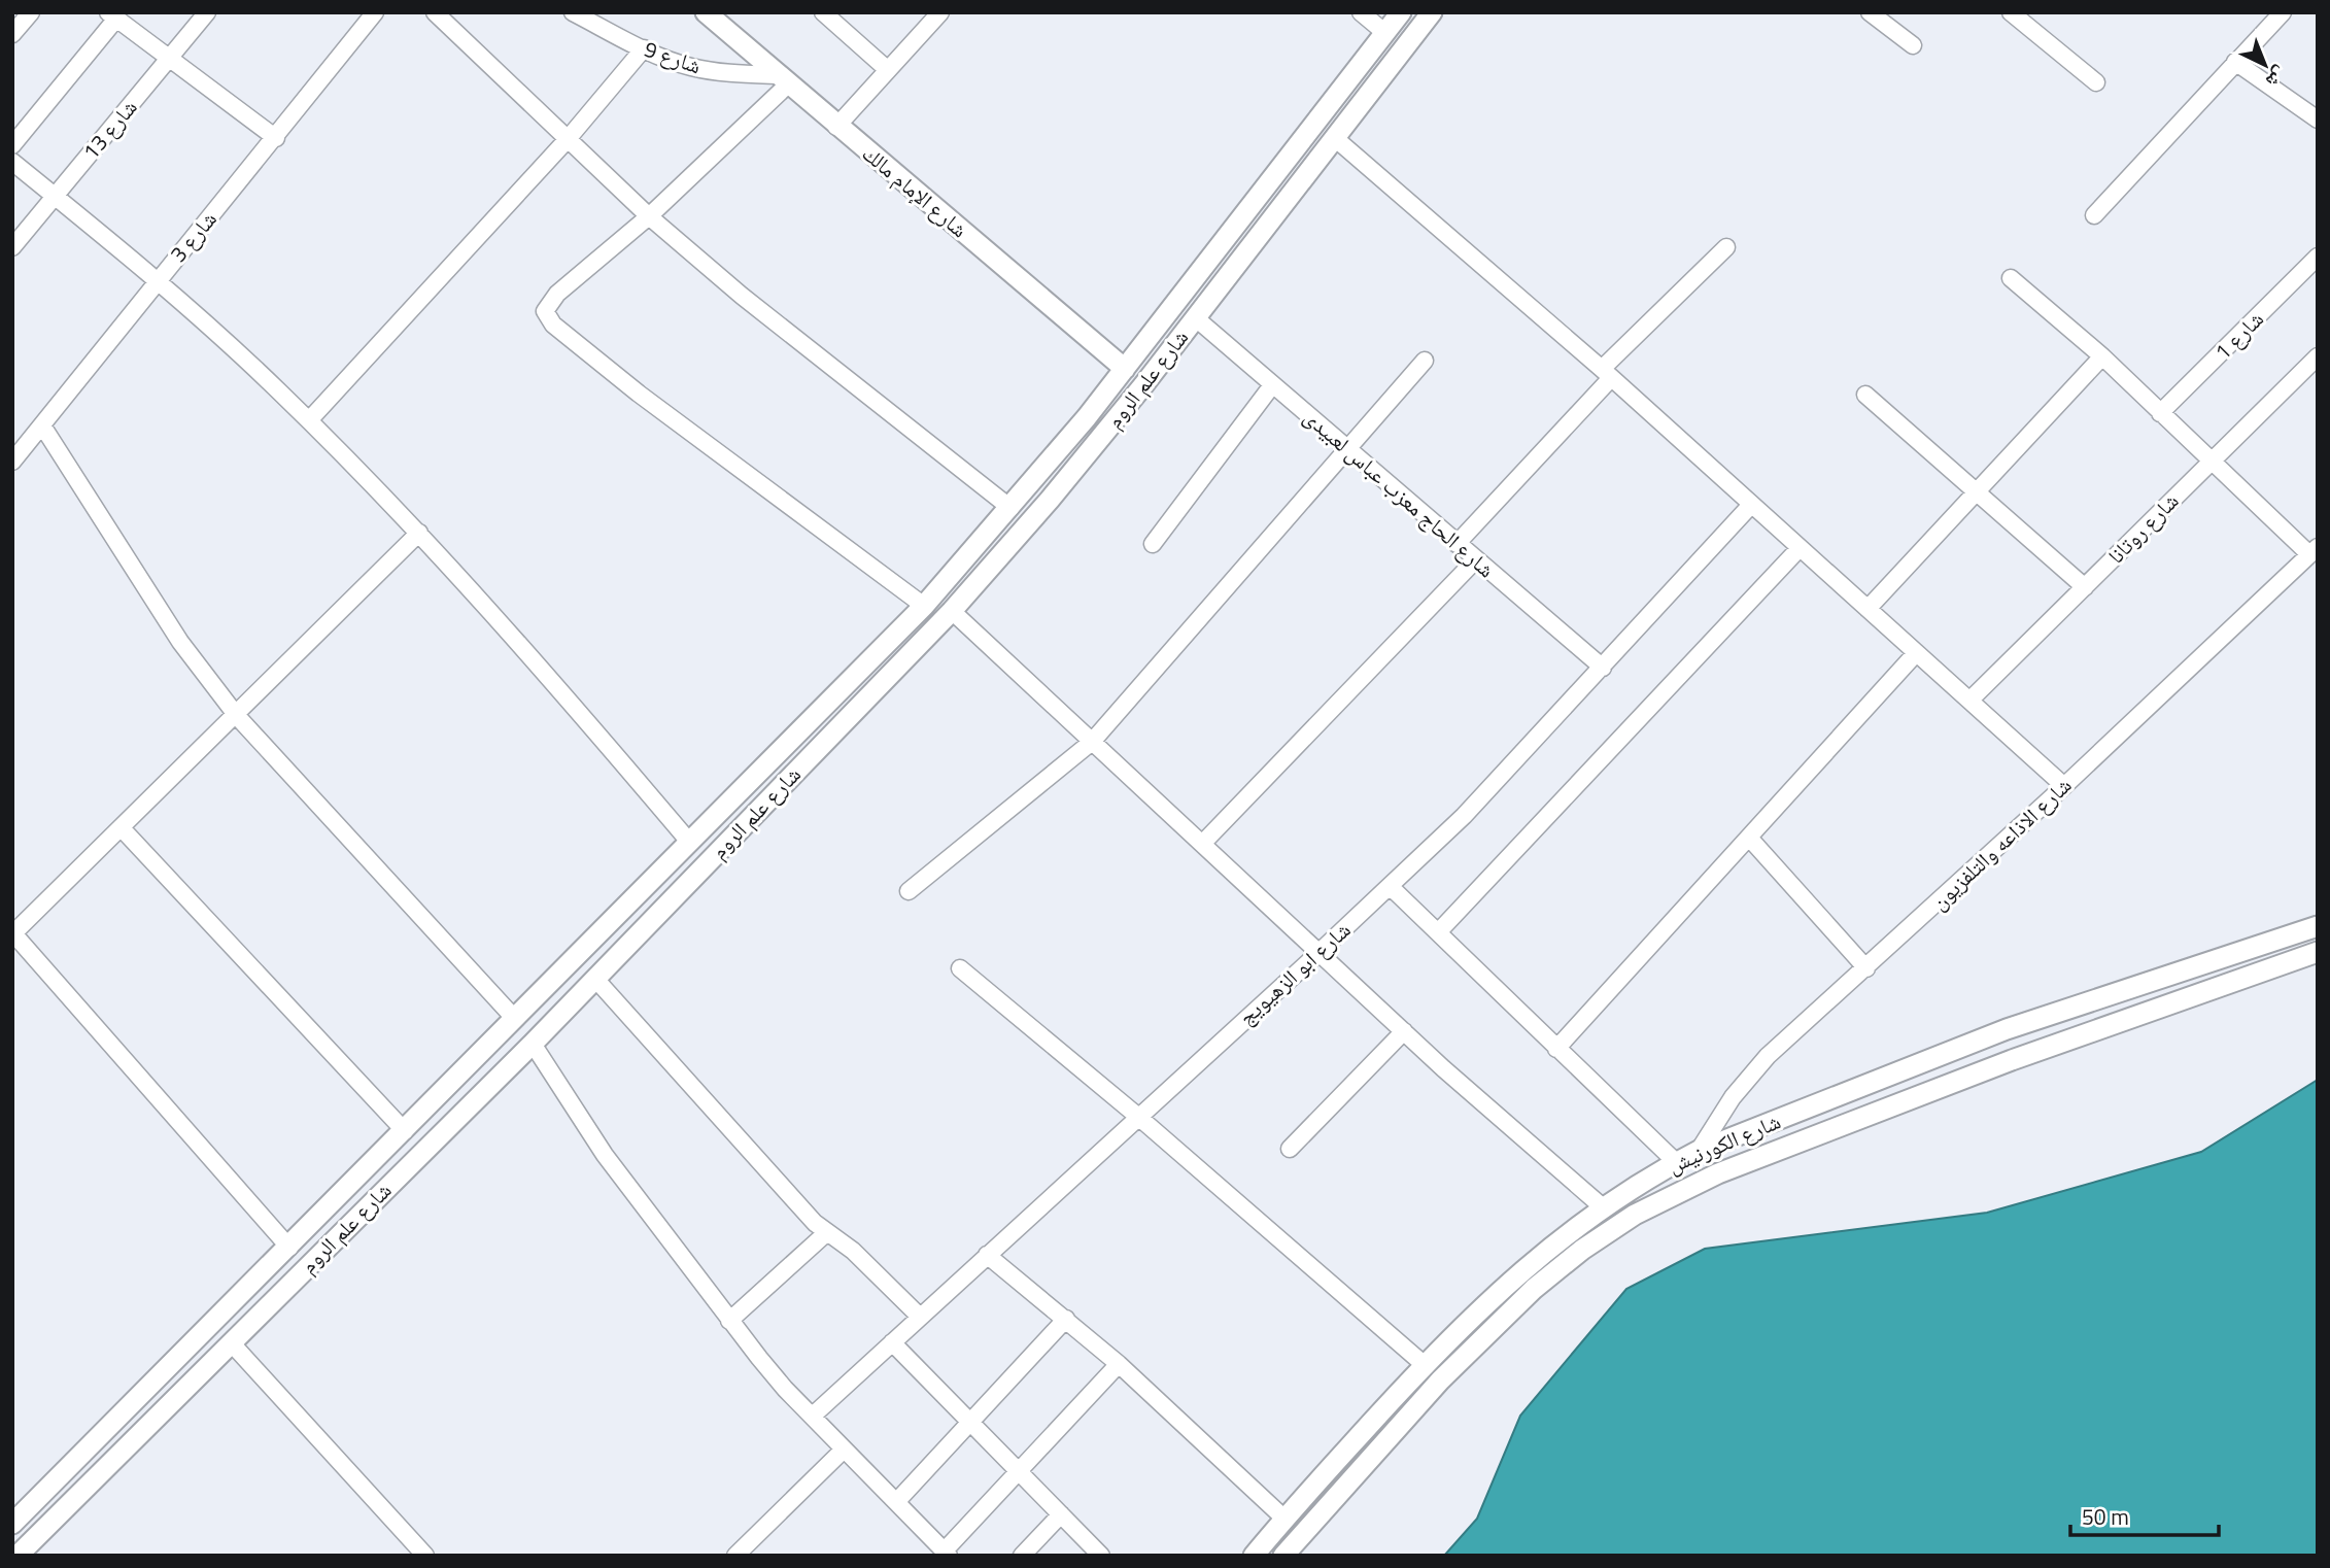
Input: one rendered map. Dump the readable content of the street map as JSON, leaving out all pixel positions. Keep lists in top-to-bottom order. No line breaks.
{"streets":{"street":["شارع 9","شارع 13","شارع الإمام مالك","شارع 3","شارع 1","شارع علم الروم","شارع الحاج معزب عباس لعبيدى","شارع روتانا","شارع الاذاعه والتلفزيون","شارع ابو الزهيويج","شارع الكورنيش"]},"crossings":[["شارع 9","شارع الإمام مالك"],["شارع الإمام مالك","شارع علم الروم"],["شارع علم الروم","شارع الحاج معزب عباس لعبيدى"],["شارع الحاج معزب عباس لعبيدى","شارع ابو الزهيويج"],["شارع الاذاعه والتلفزيون","شارع الكورنيش"]],"scale_bar":"50 m","north":"bottom right"}
